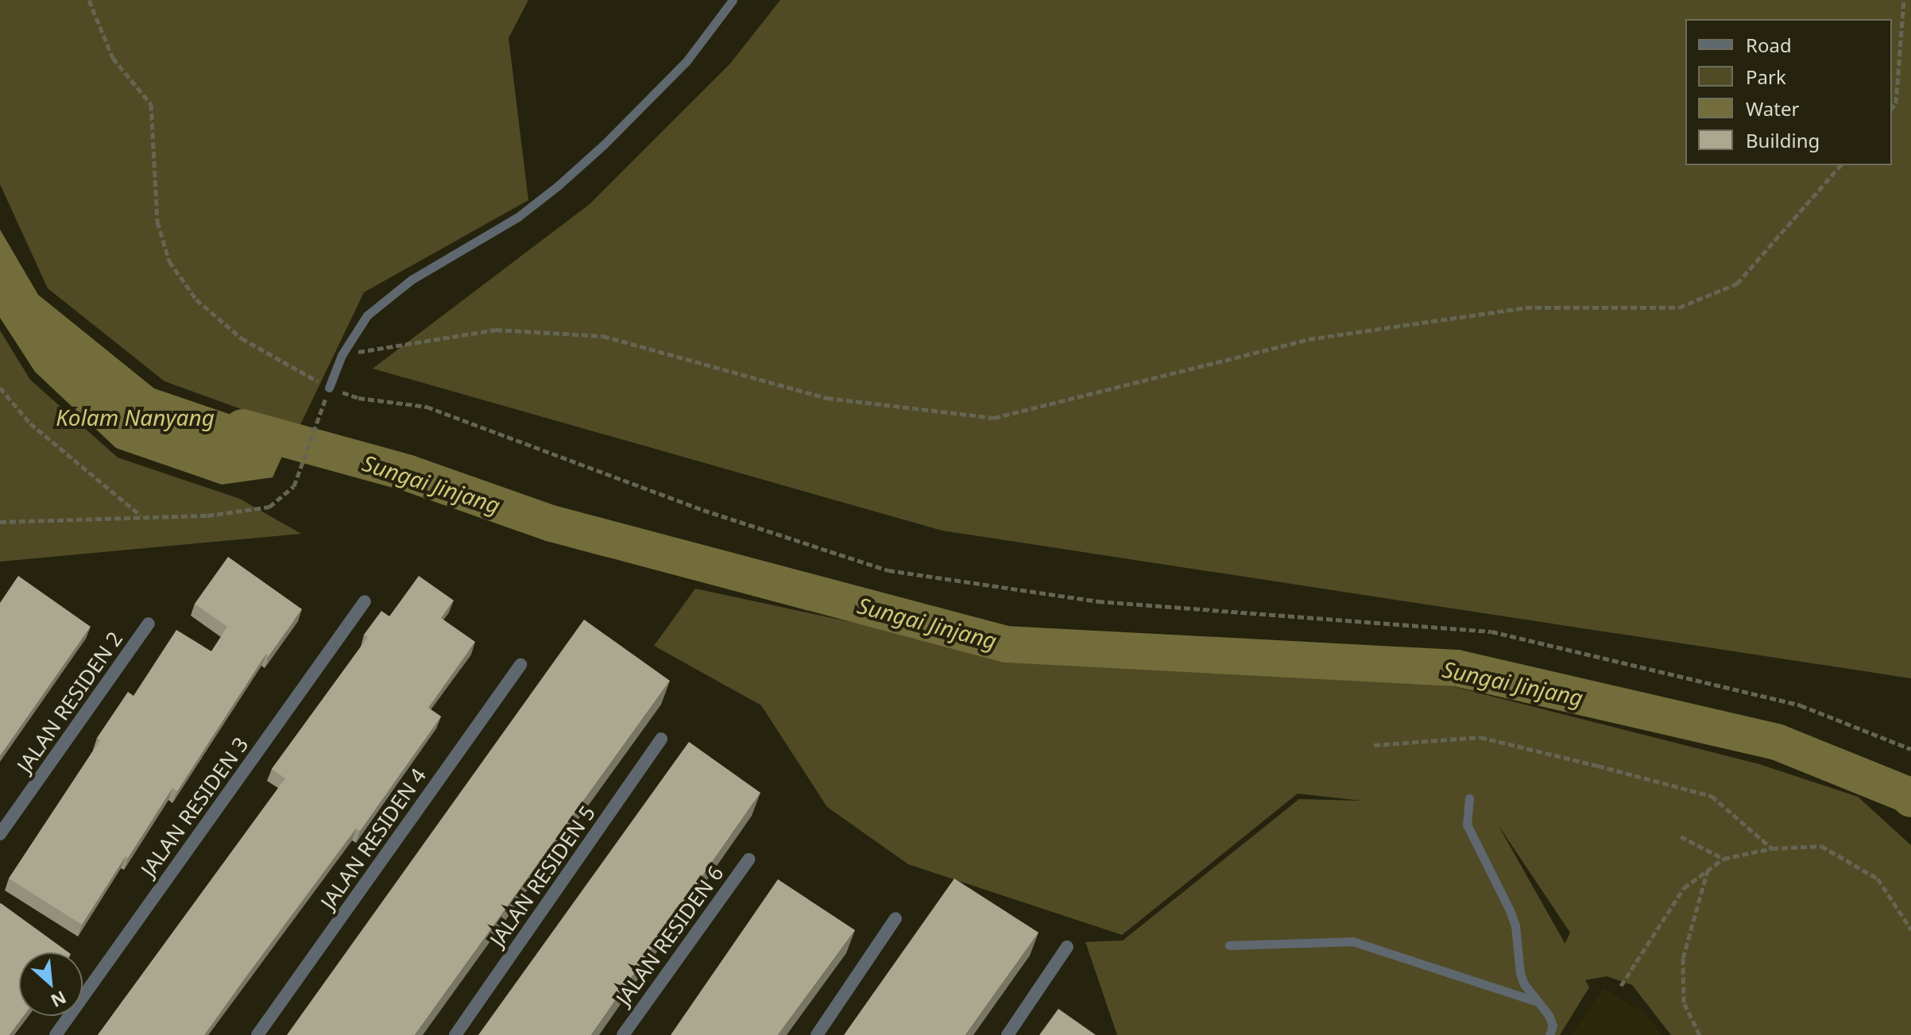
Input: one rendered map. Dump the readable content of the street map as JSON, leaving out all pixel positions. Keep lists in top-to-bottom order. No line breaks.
{"streets":{"street":["JALAN RESIDEN 2","JALAN RESIDEN 3","JALAN RESIDEN 4","JALAN RESIDEN 5","JALAN RESIDEN 6"]},"water":["Kolam Nanyang","Sungai Jinjang"],"legend":["Road","Park","Water","Building"],"north":"bottom right"}
